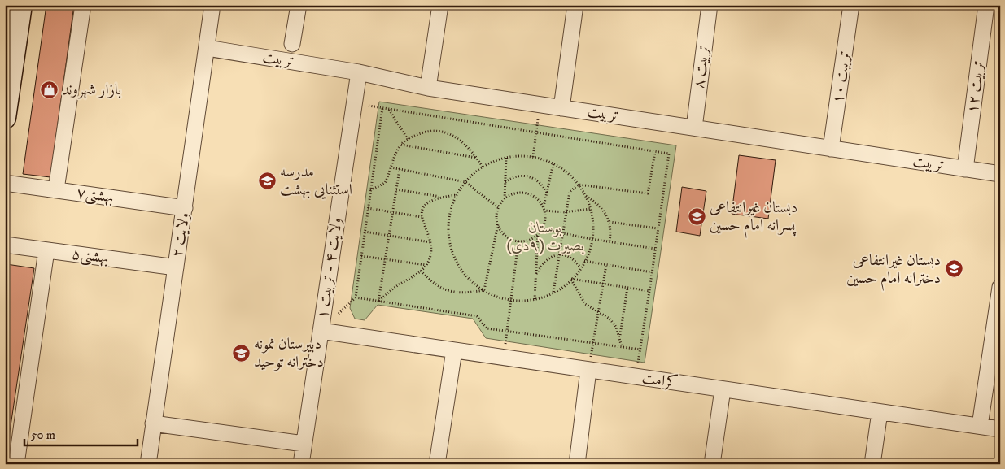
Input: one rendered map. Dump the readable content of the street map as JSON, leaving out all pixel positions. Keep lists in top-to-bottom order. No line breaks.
{"streets":{"street":["تربیت","تربیت ۸","تربیت ۱۰","تربیت ۱۲","بهشتی۷","ولایت ۲","بهشتی۵","ولایت ۴ - تربیت ۱","کرامت"]},"crossings":[["تربیت","تربیت ۸"],["تربیت","تربیت ۱۰"],["تربیت","تربیت ۱۲"],["تربیت","ولایت ۲"],["تربیت","ولایت ۴ - تربیت ۱"],["بهشتی۷","ولایت ۲"],["ولایت ۲","بهشتی۵"],["ولایت ۴ - تربیت ۱","کرامت"]],"parks":["بوستان بصیرت (۹دی)"],"places":{"shop":["بازار شهروند"],"school or university":["مدرسه استثنایی بهشت","دبستان غیرانتفاعی پسرانه امام حسین","دبستان غیرانتفاعی دخترانه امام حسین","دبیرستان نمونه دخترانه توحید"]},"scale_bar":"50 m"}
